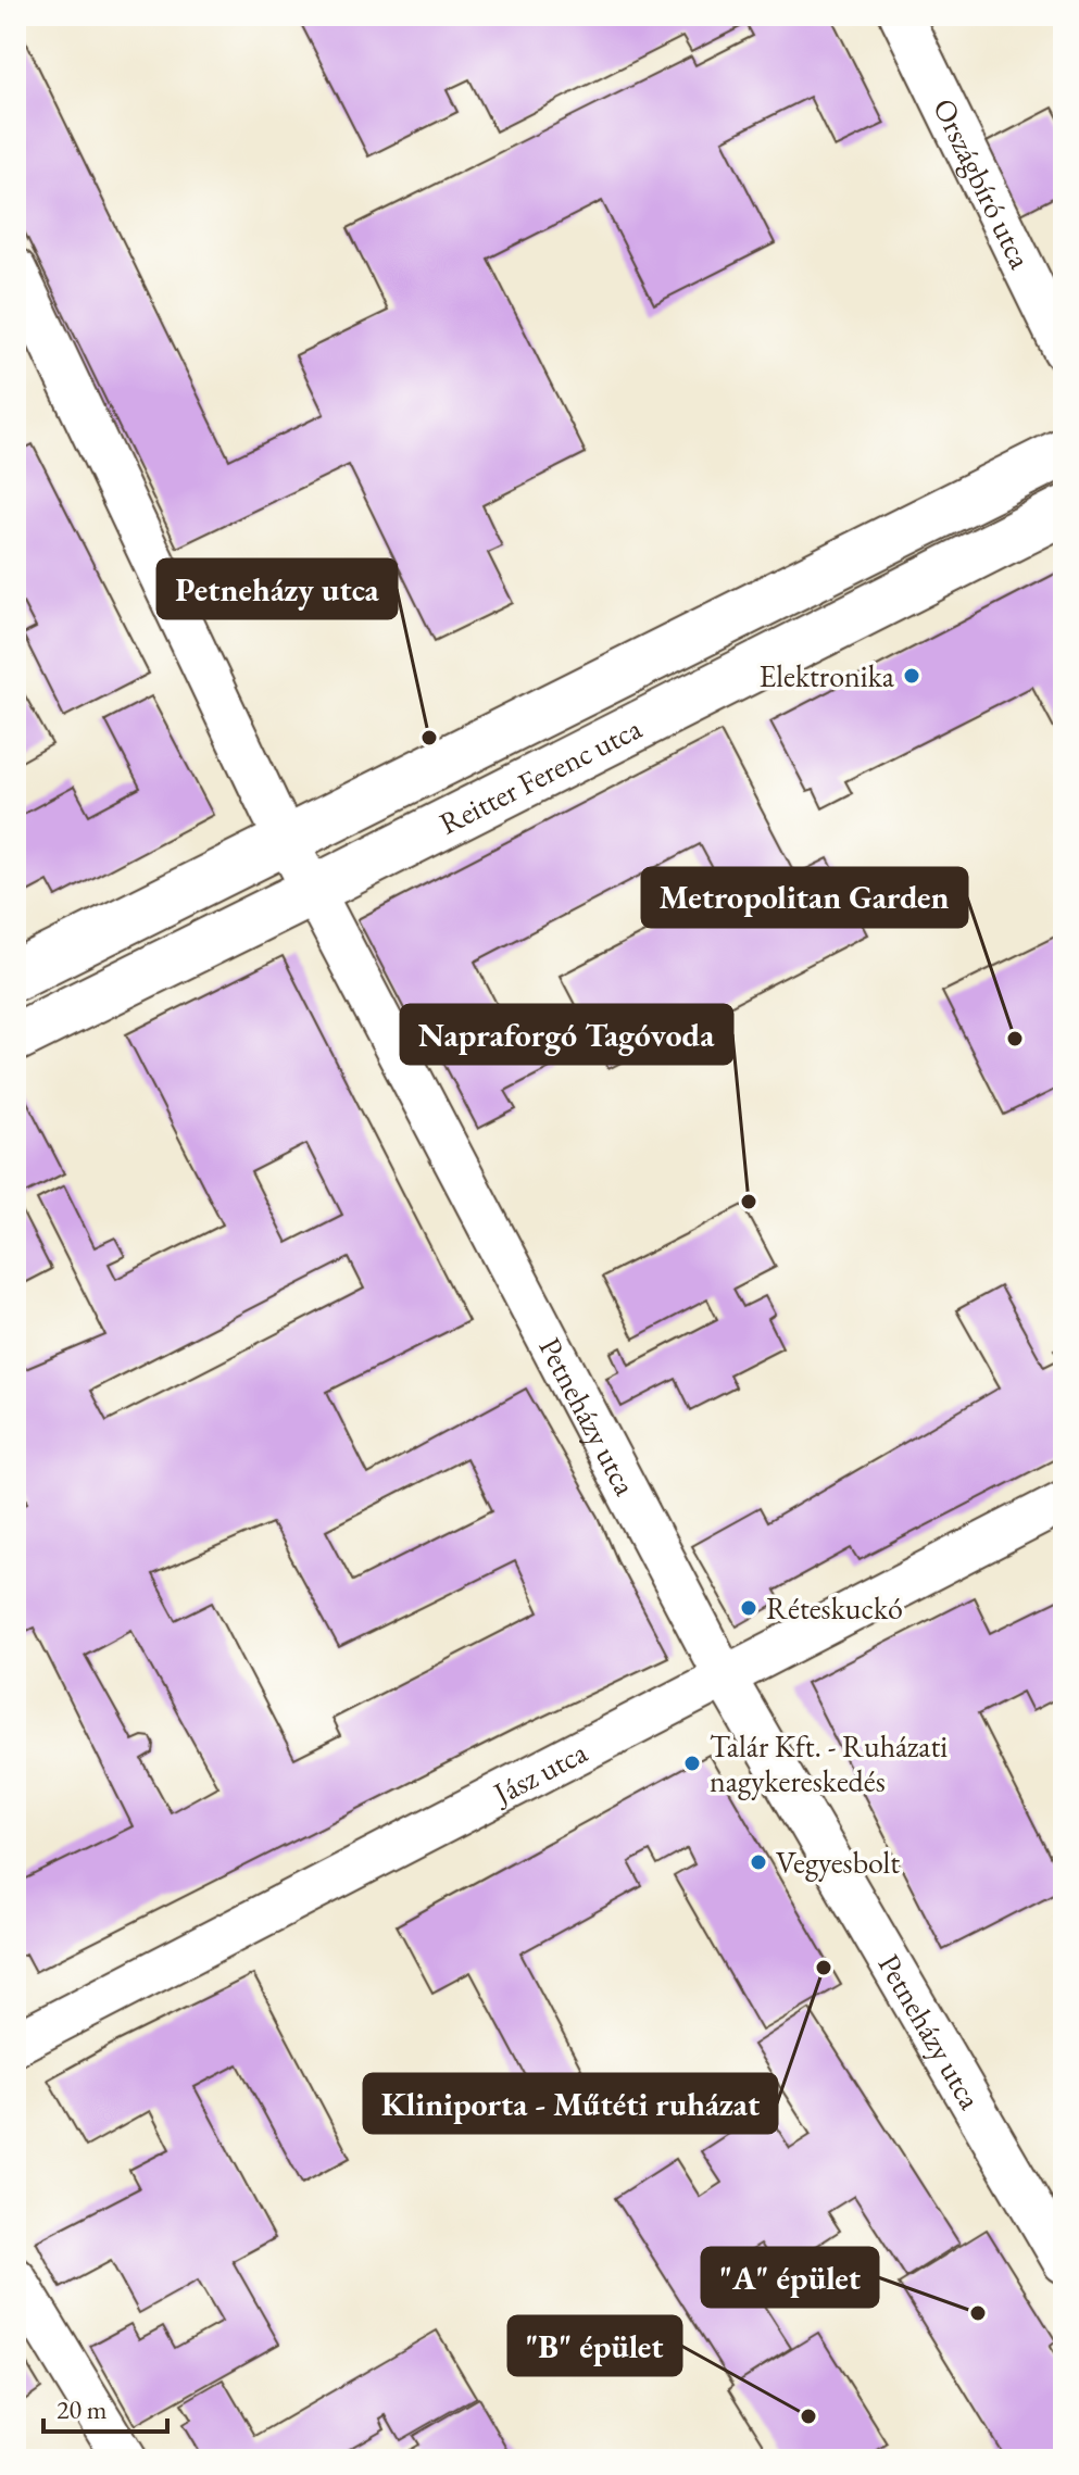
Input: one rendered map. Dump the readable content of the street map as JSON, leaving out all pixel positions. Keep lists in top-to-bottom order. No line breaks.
{"streets":{"street":["Országbíró utca","Reitter Ferenc utca","Petneházy utca","Jász utca"]},"crossings":[["Reitter Ferenc utca","Petneházy utca"],["Petneházy utca","Jász utca"]],"places":["Elektronika","Petneházy utca","Metropolitan Garden","Napraforgó Tagóvoda","Réteskuckó","Talár Kft. - Ruházati nagykereskedés","Vegyesbolt","Kliniporta - Műtéti ruházat","\"A\" épület","\"B\" épület"],"scale_bar":"20 m"}
